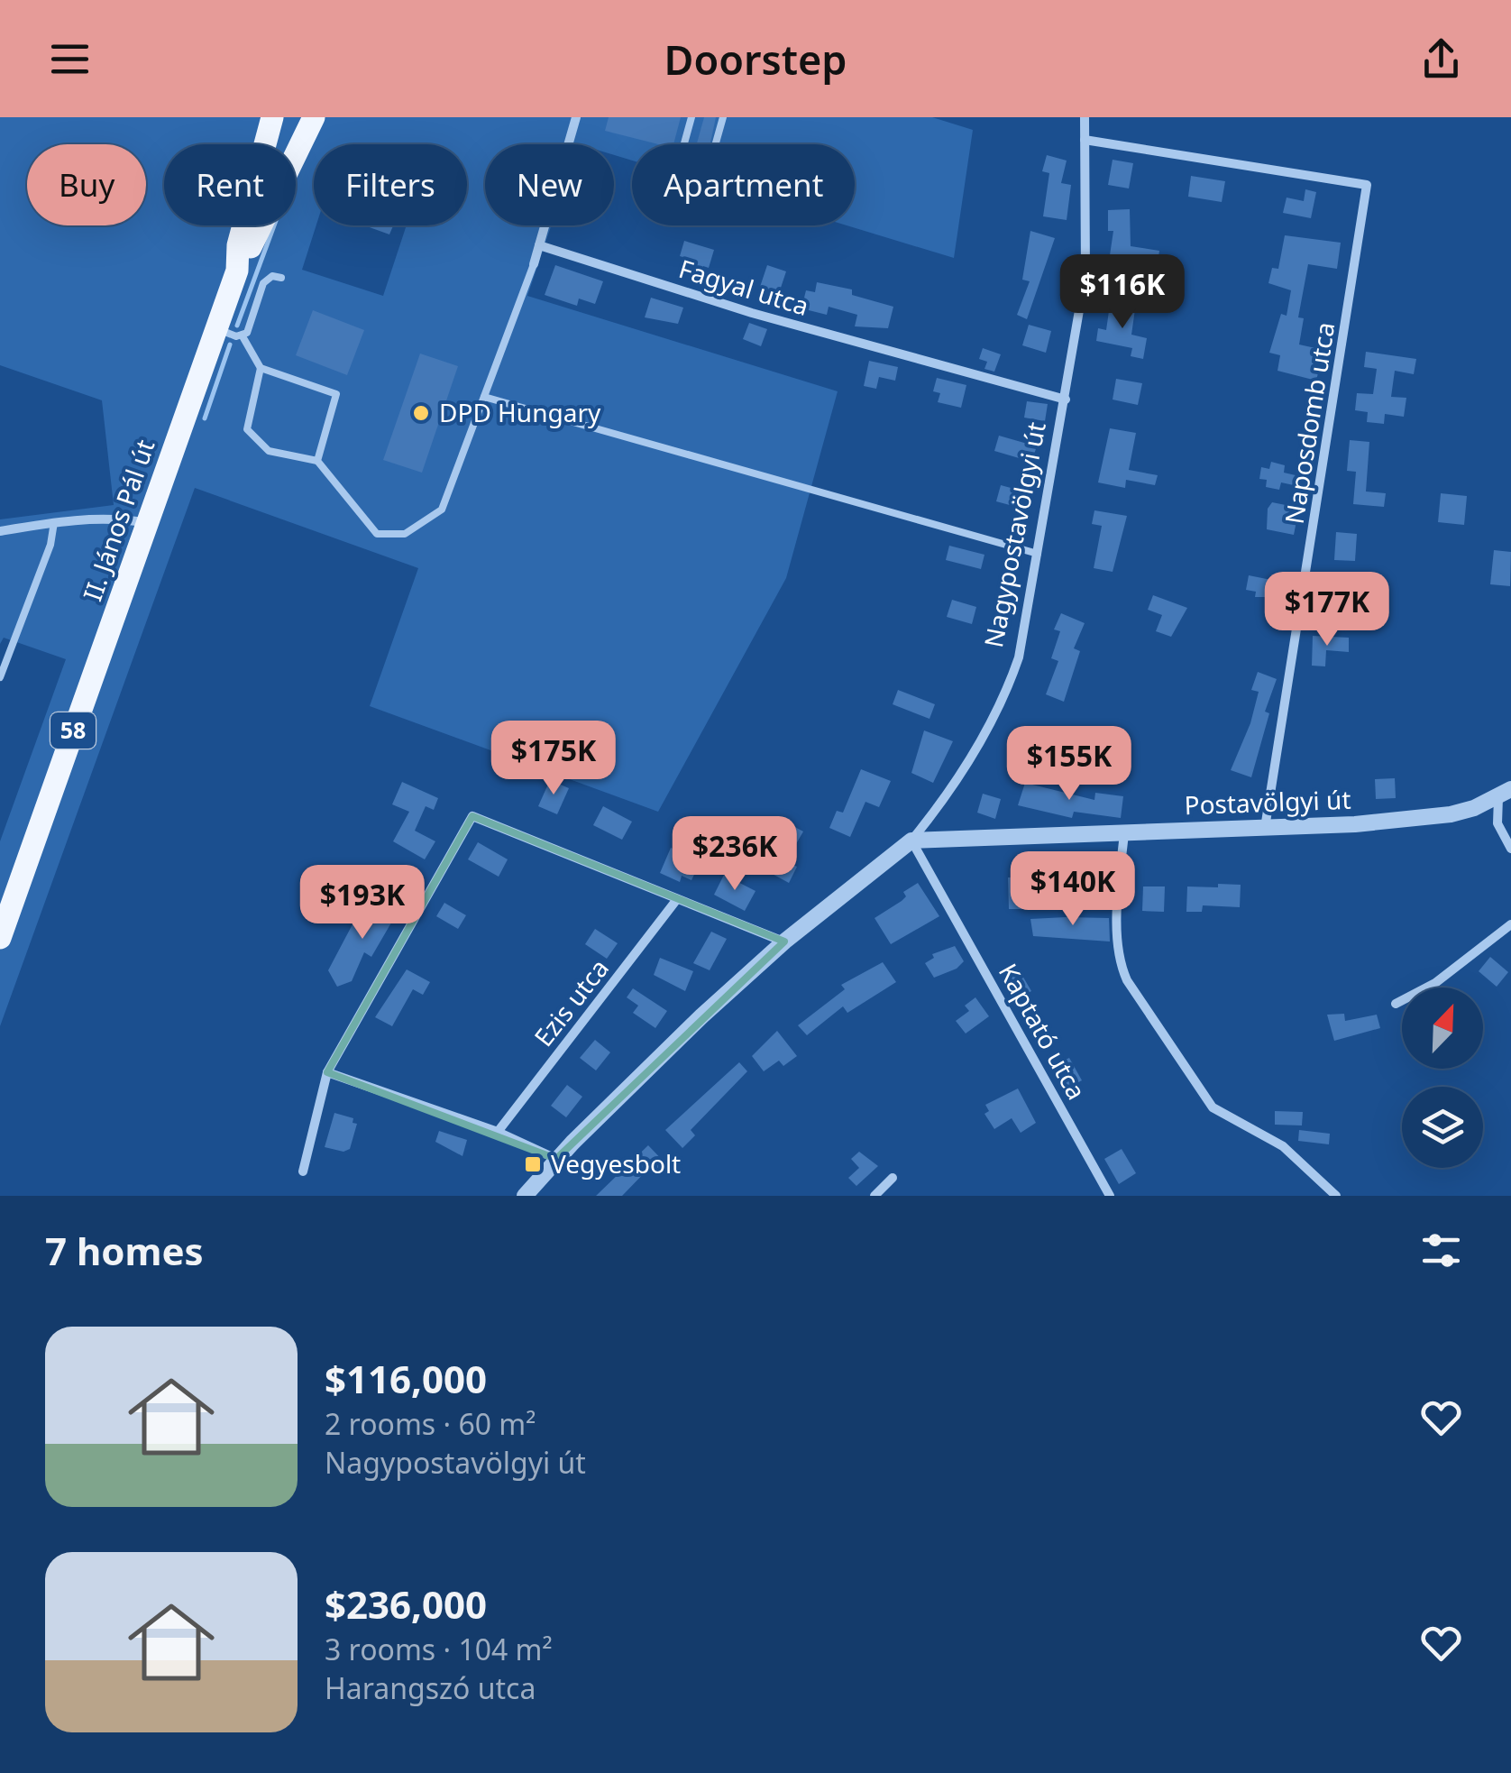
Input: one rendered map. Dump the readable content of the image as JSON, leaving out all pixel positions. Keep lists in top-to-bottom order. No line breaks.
{"streets":{"main road":["II. János Pál út","58"],"street":["Fagyal utca","Naposdomb utca","Nagypostavölgyi út","Postavölgyi út","Ezis utca","Kaptató utca"]},"crossings":[["Fagyal utca","Nagypostavölgyi út"],["Naposdomb utca","Nagypostavölgyi út"],["Naposdomb utca","Postavölgyi út"],["II. János Pál út","58"],["Nagypostavölgyi út","Postavölgyi út"],["Nagypostavölgyi út","Kaptató utca"],["Postavölgyi út","Kaptató utca"]],"places":{"other":["DPD Hungary"],"transit":["Vegyesbolt"]},"north":"top right","page":{"header":"Doorstep","chip":["Buy","Rent","Filters","New","Apartment"],"price":["$116K","$177K","$175K","$155K","$236K","$140K","$193K"],"heading":"7 homes","list":[{"name":"$116,000","note":"2 rooms · 60 m² · Nagypostavölgyi út"},{"name":"$236,000","note":"3 rooms · 104 m² · Harangszó utca"}]}}
